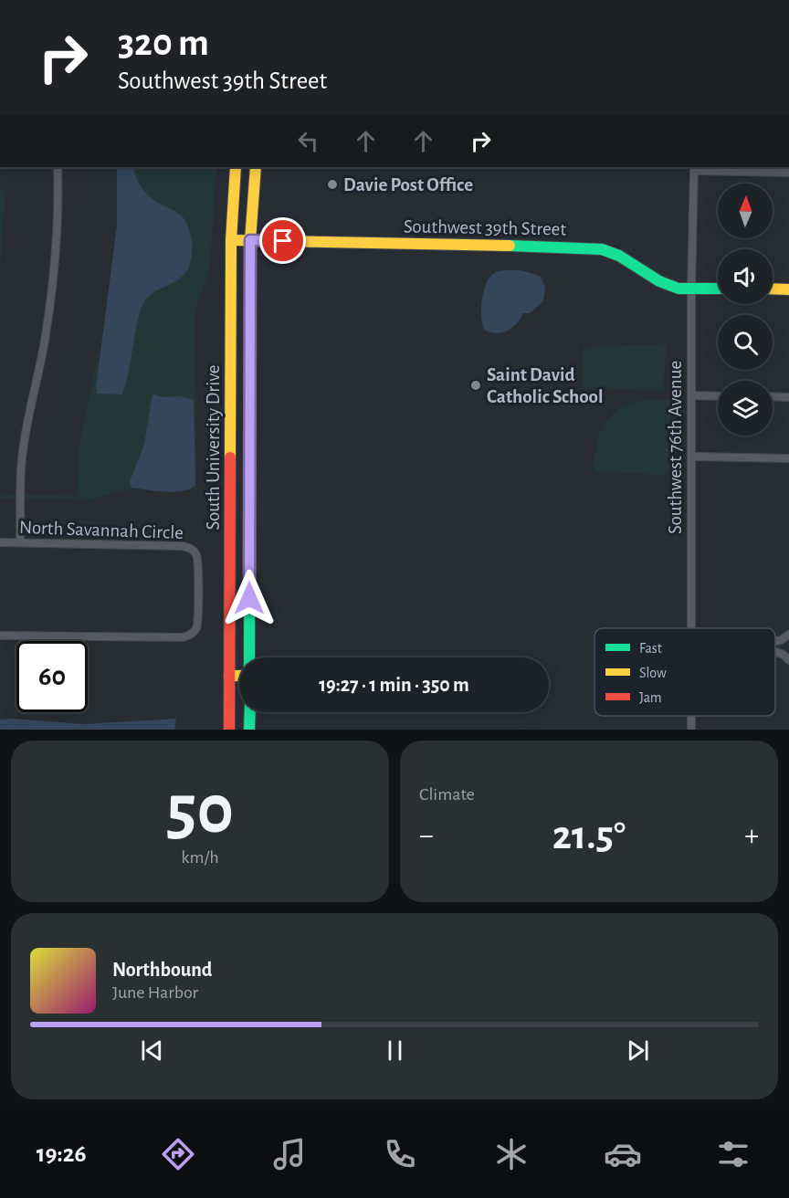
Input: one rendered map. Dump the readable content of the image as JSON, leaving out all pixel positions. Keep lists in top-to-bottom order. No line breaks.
{"streets":{"main road":["Southwest 39th Street","South University Drive"],"street":["Southwest 76th Avenue","North Savannah Circle"]},"crossings":[["Southwest 39th Street","South University Drive"],["Southwest 39th Street","Southwest 76th Avenue"]],"places":["Davie Post Office","Saint David Catholic School"],"legend":["Fast","Slow","Jam"],"north":"top","page":{"turn":["320 m","Southwest 39th Street"],"limit":"60","trip":"19:27 · 1 min · 350 m","tile":[["50","km/h"],"Climate"],"heat":["−","21.5°","+"],"song":["Northbound","June Harbor"],"tabs":"19:26"}}
